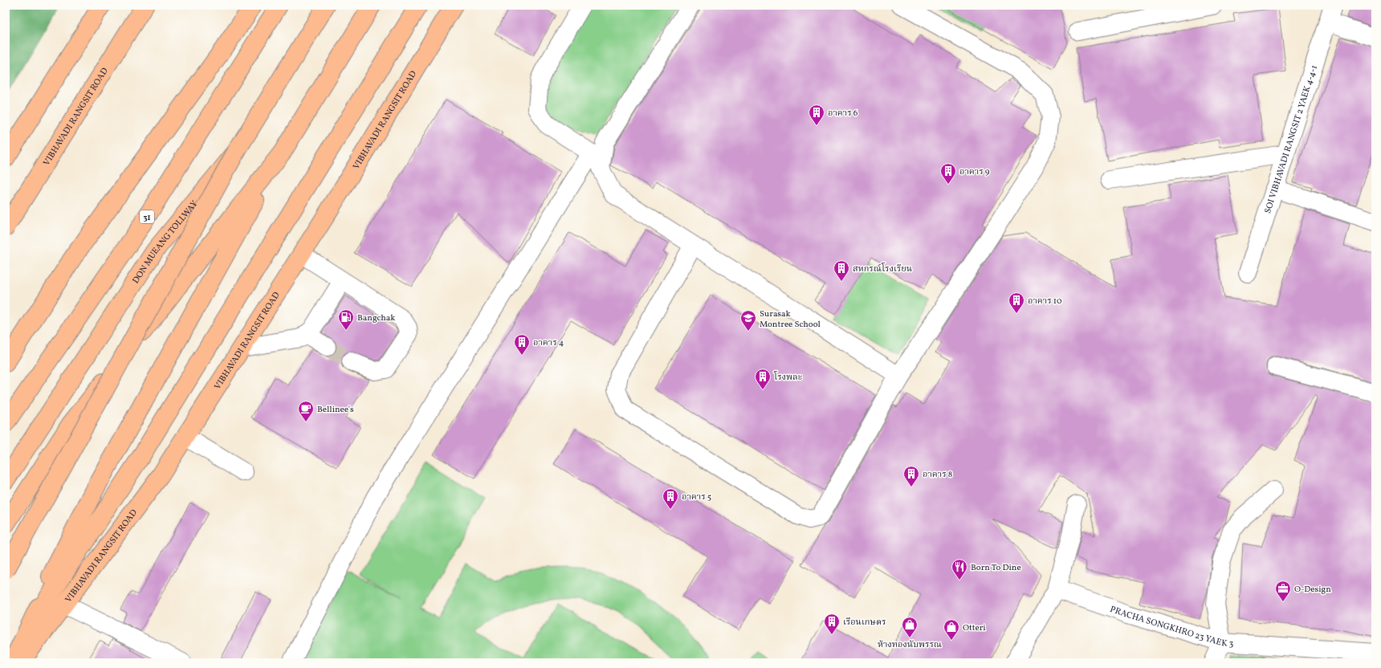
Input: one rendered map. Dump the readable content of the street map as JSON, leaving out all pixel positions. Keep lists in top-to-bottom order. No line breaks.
{"streets":{"main road":["VIBHAVADI RANGSIT ROAD","31","DON MUEANG TOLLWAY"],"street":["SOI VIBHAVADI RANGSIT 2 YAEK 4-4-1","PRACHA SONGKHRO 23 YAEK 3"]},"places":{"building":["อาคาร 6","อาคาร 9","สหกรณ์โรงเรียน","อาคาร 10","อาคาร 4","โรงพละ","อาคาร 8","อาคาร 5","เรือนเกษตร"],"fuel station":["Bangchak"],"school or university":["Surasak Montree School"],"cafe":["Bellinee's"],"restaurant":["Born To Dine"],"office":["O-Design"],"shop":["ห้างทองนับพรรณ","Otteri"]}}
